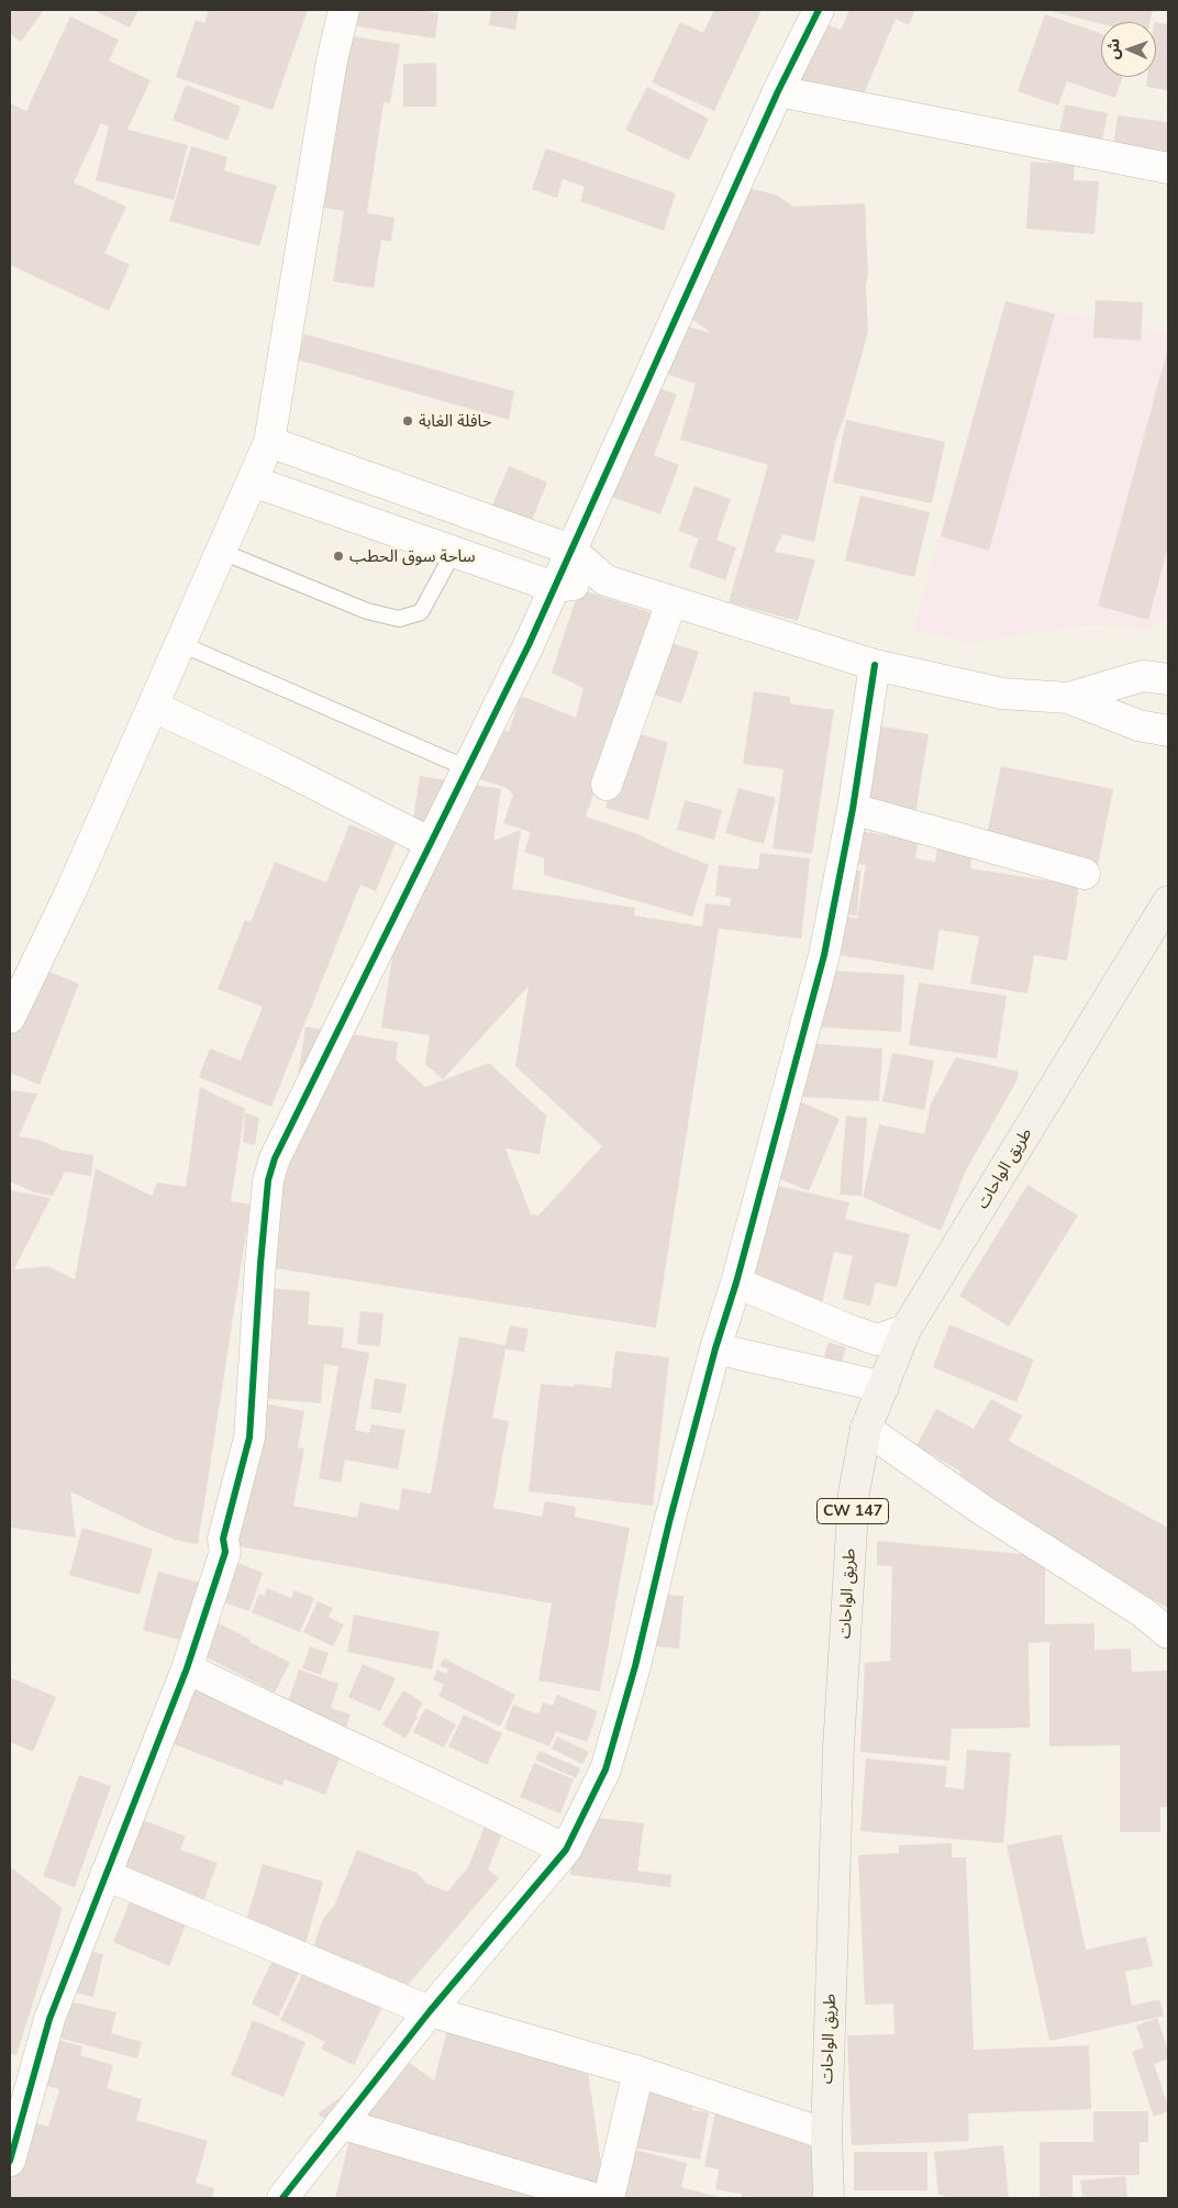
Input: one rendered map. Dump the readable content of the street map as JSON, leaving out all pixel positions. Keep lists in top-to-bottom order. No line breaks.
{"streets":{"main road":["طريق الواحات","CW 147"]},"places":["حافلة الغابة","ساحة سوق الحطب"],"north":"left"}
